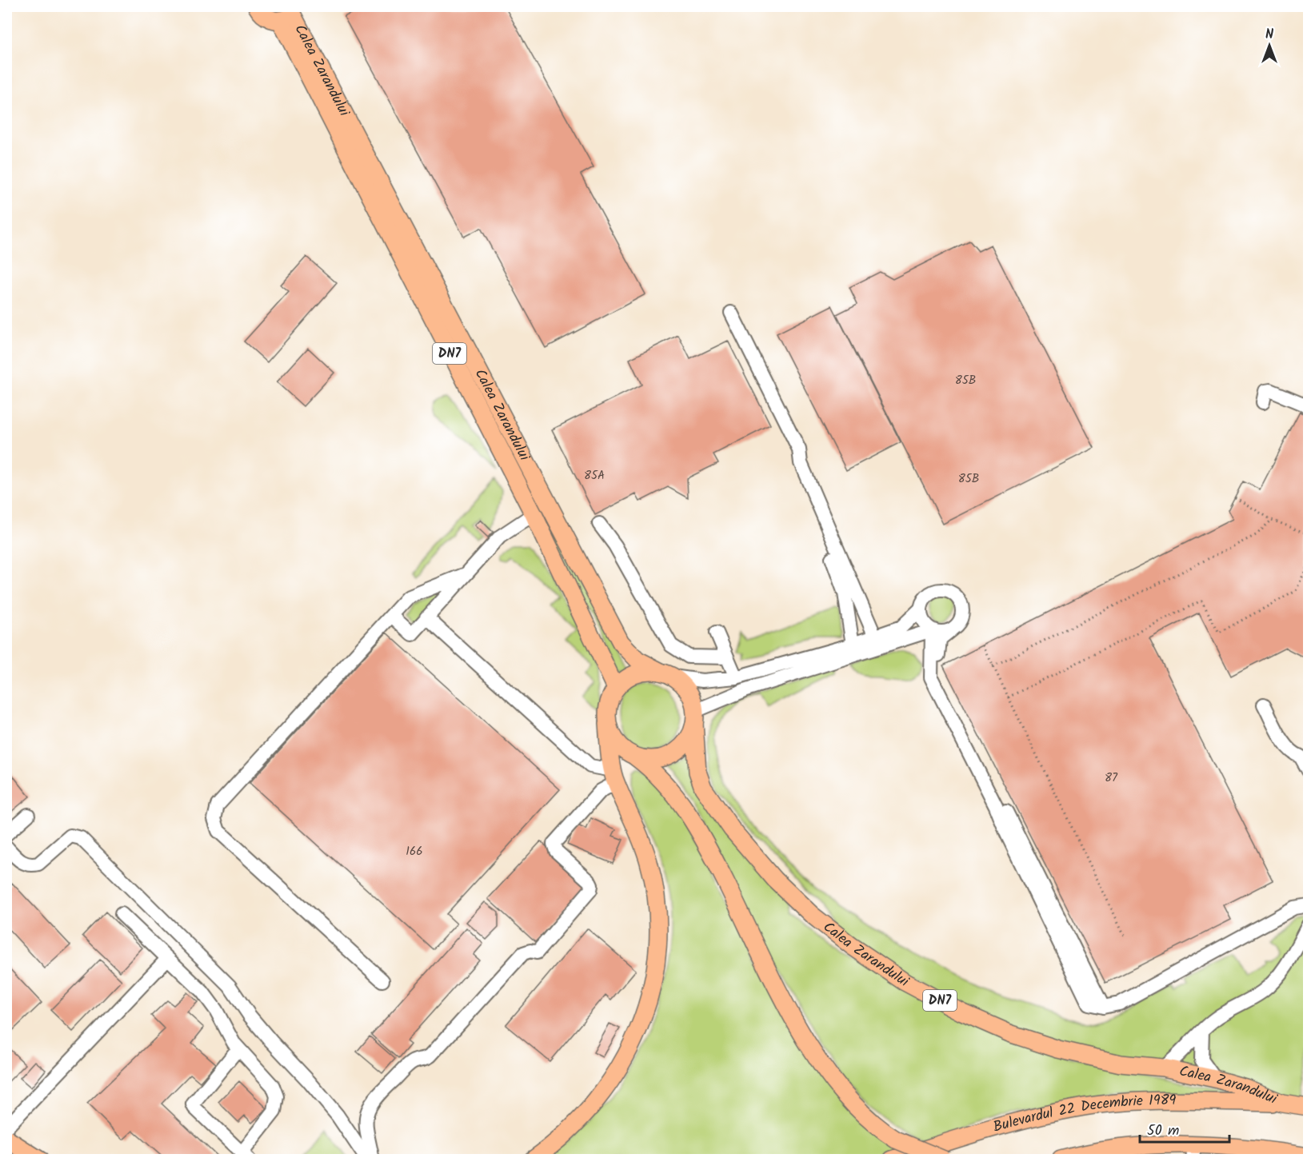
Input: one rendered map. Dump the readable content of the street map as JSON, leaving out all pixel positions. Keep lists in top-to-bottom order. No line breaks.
{"streets":{"main road":["Calea Zarandului","DN7","Bulevardul 22 Decembrie 1989"]},"crossings":[["Calea Zarandului","Bulevardul 22 Decembrie 1989"]],"house_numbers":["85B","85A","85B","87","166"],"scale_bar":"50 m","north":"top"}
